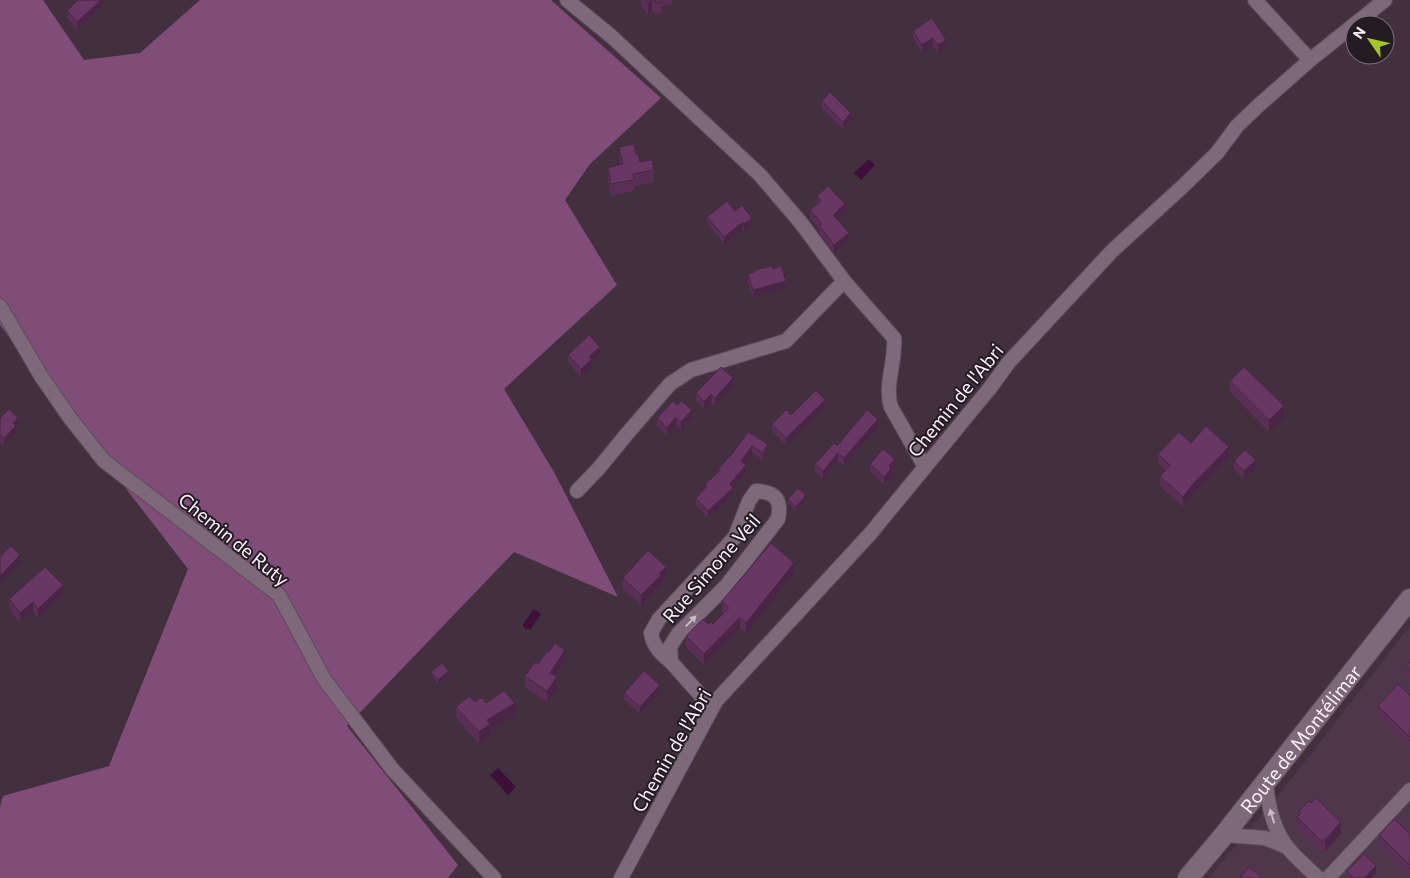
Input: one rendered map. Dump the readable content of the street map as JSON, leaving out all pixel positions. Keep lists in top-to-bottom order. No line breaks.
{"streets":{"main road":["Route de Montélimar"],"street":["Chemin de l'Abri","Chemin de Ruty","Rue Simone Veil"]},"crossings":[["Chemin de l'Abri","Rue Simone Veil"]],"north":"top left"}
